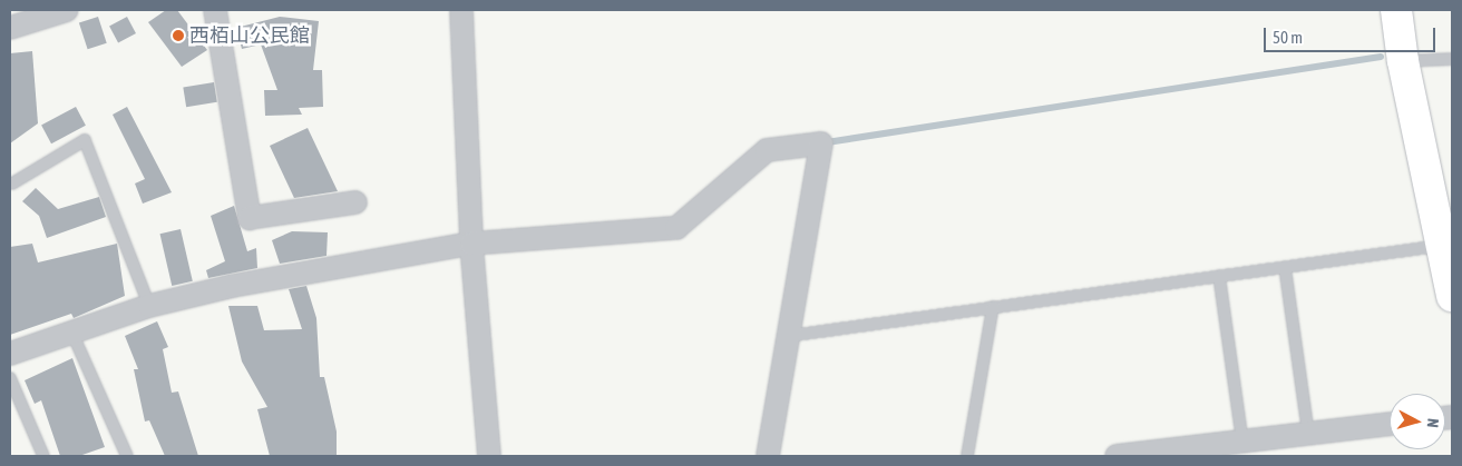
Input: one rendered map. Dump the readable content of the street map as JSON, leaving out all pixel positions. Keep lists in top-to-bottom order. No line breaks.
{"places":["西栢山公民館"],"scale_bar":"50 m","north":"right"}
